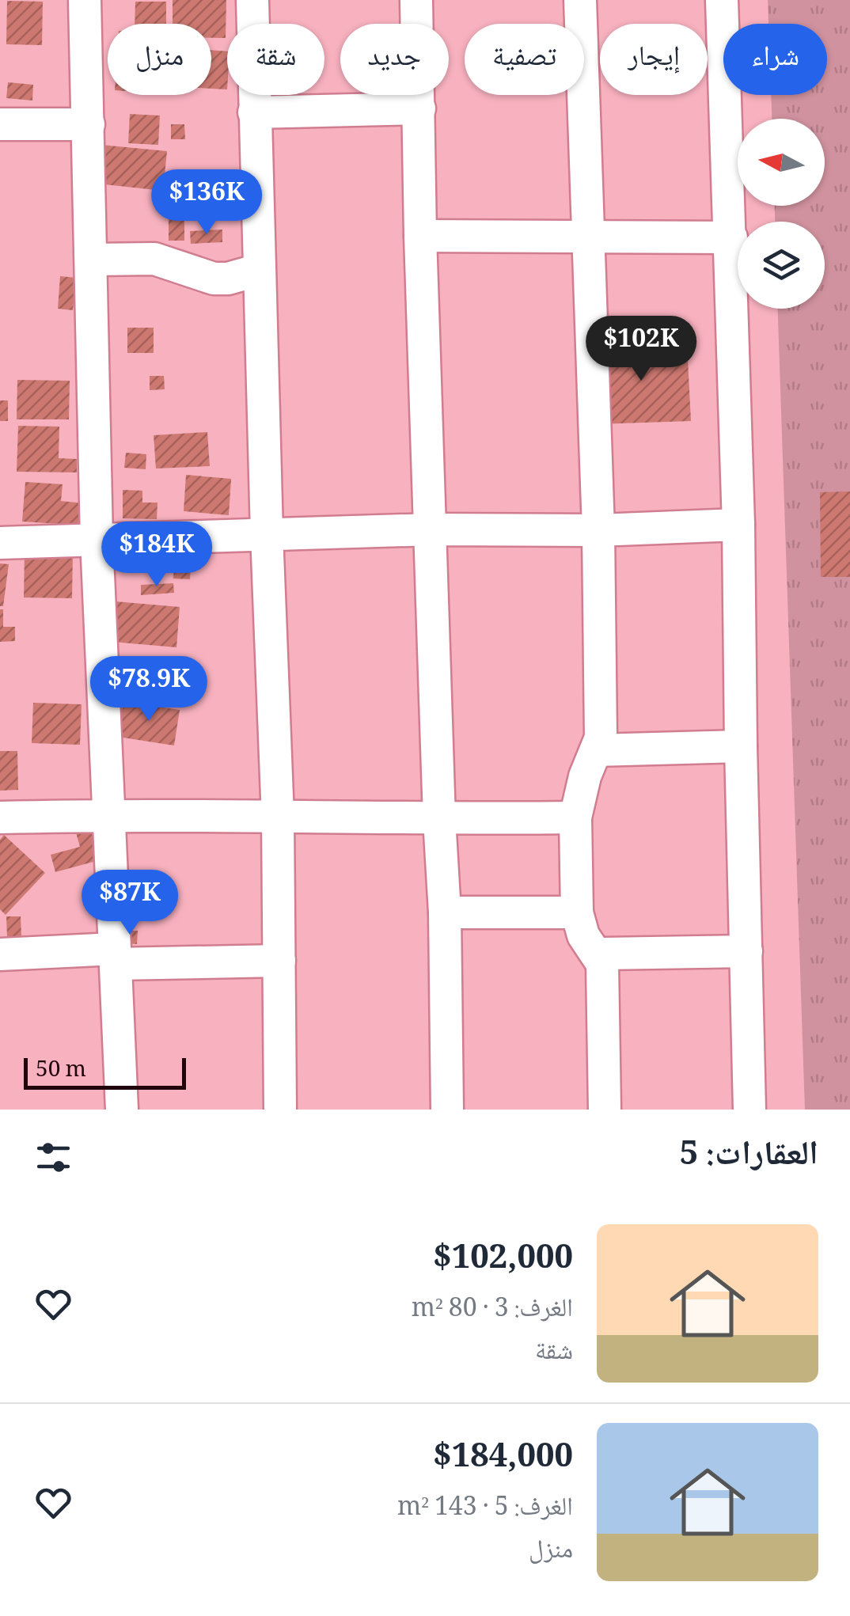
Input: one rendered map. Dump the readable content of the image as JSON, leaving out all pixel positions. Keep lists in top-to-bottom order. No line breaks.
{"scale_bar":"50 m","north":"left","page":{"chip":["شراء","إيجار","تصفية","جديد","شقة","منزل"],"price":["$136K","$102K","$184K","$78.9K","$87K"],"scale":"50 m","heading":"العقارات: 5","list":[{"name":"$102,000","note":"الغرف: 3 · 80 m² · شقة"},{"name":"$184,000","note":"الغرف: 5 · 143 m² · منزل"}]}}
